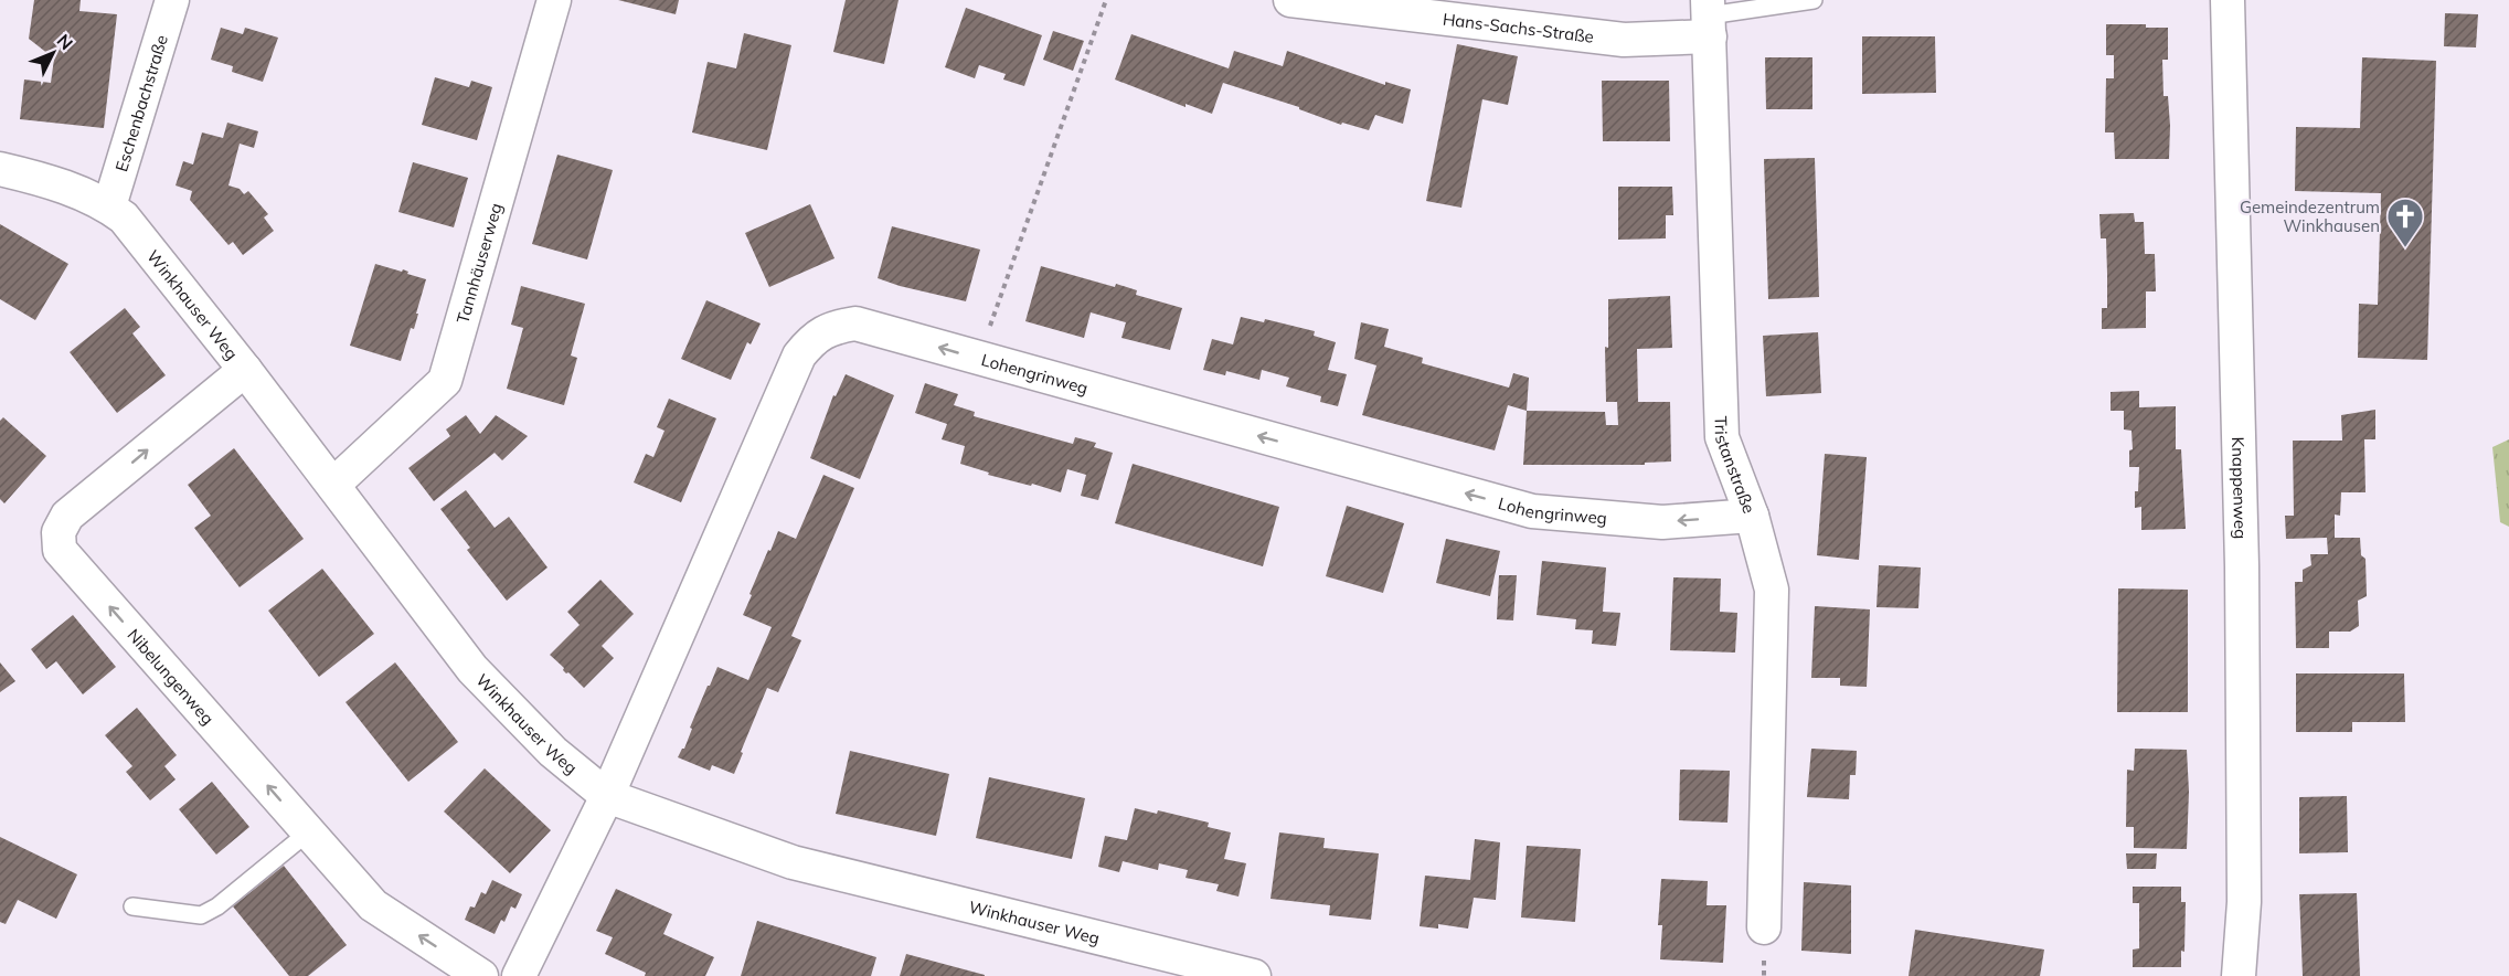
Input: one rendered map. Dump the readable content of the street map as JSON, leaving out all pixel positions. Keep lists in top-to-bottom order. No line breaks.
{"streets":{"street":["Hans-Sachs-Straße","Eschenbachstraße","Tannhäuserweg","Winkhauser Weg","Lohengrinweg","Tristanstraße","Knappenweg","Nibelungenweg"]},"crossings":[["Hans-Sachs-Straße","Tristanstraße"],["Eschenbachstraße","Winkhauser Weg"],["Tannhäuserweg","Winkhauser Weg"],["Winkhauser Weg","Lohengrinweg"],["Winkhauser Weg","Nibelungenweg"],["Lohengrinweg","Tristanstraße"]],"one_way":["Lohengrinweg"],"places":{"church":["Gemeindezentrum Winkhausen"]},"north":"top right"}
